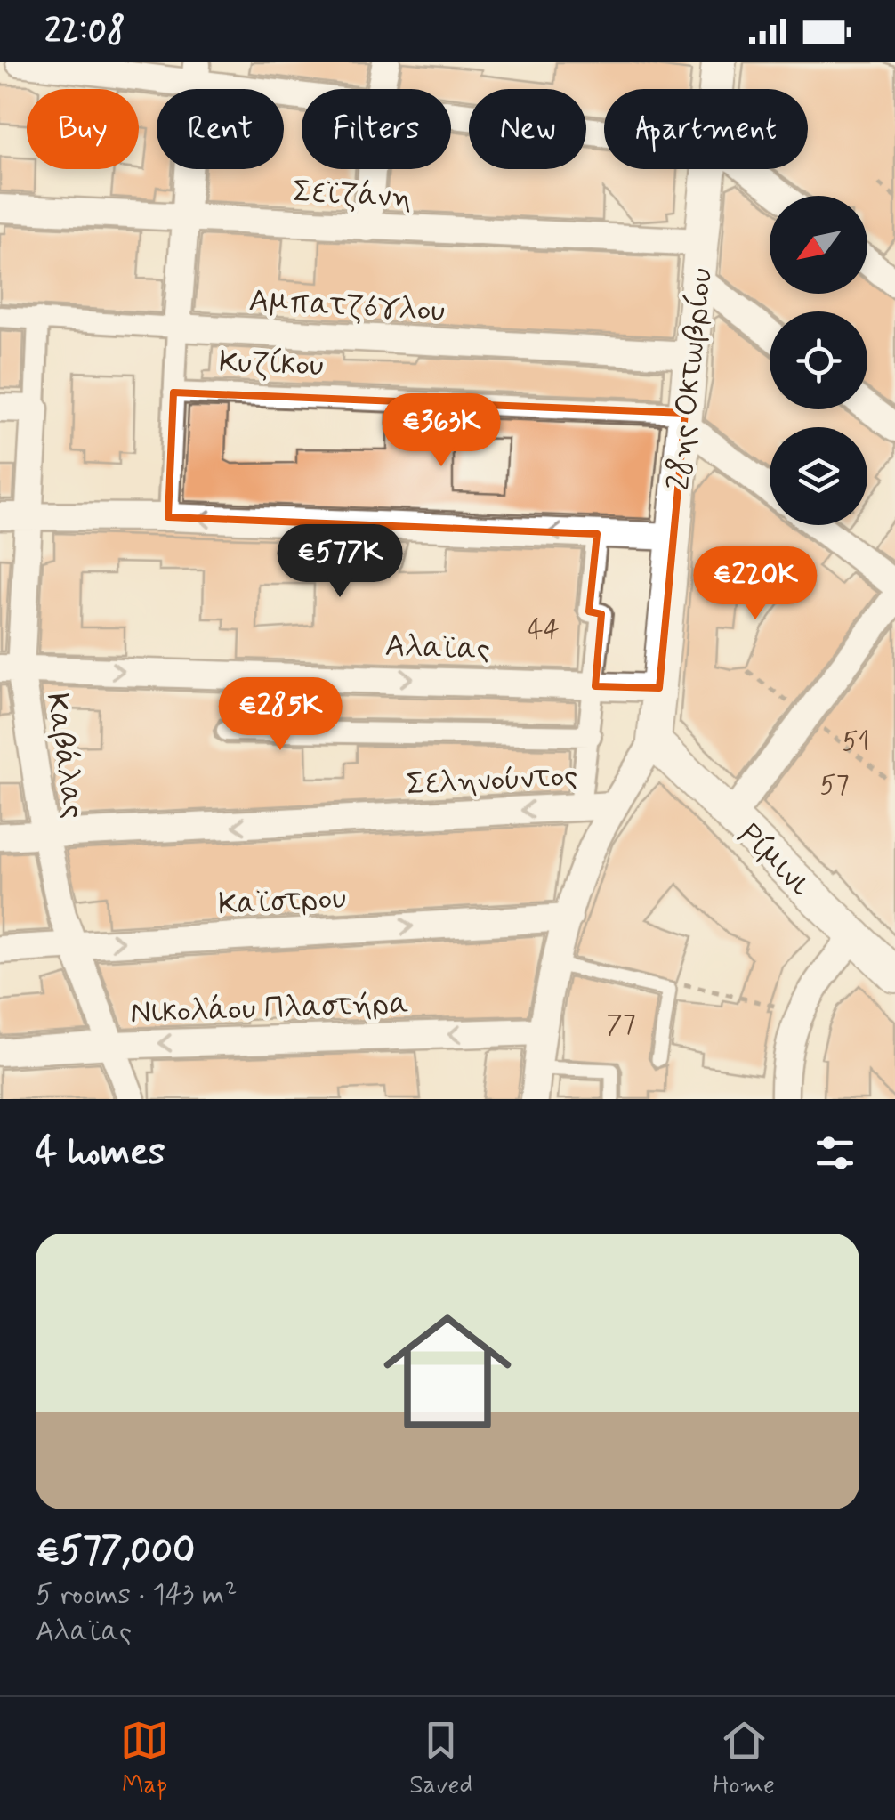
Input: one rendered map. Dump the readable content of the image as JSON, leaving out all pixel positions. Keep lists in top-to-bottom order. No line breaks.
{"streets":{"street":["Σεϊζάνη","Αμπατζόγλου","Κυζίκου","28ης Οκτωβρίου","Αλαϊας","Καβάλας","Σεληνούντος","Ρίμινι","Καϊστρου","Νικολάου Πλαστήρα"]},"crossings":[["Σεϊζάνη","28ης Οκτωβρίου"],["Αμπατζόγλου","28ης Οκτωβρίου"],["Κυζίκου","28ης Οκτωβρίου"],["28ης Οκτωβρίου","Αλαϊας"],["28ης Οκτωβρίου","Σεληνούντος"],["28ης Οκτωβρίου","Ρίμινι"],["28ης Οκτωβρίου","Καϊστρου"],["28ης Οκτωβρίου","Νικολάου Πλαστήρα"],["Αλαϊας","Καβάλας"],["Καβάλας","Σεληνούντος"],["Καβάλας","Καϊστρου"],["Καβάλας","Νικολάου Πλαστήρα"]],"one_way":["Νικολάου Πλαστήρα"],"house_numbers":["44","51","57","77"],"north":"bottom left","page":{"status":"22:08","chip":["Buy","Rent","Filters","New","Apartment"],"price":["€363K","€577K","€220K","€285K"],"heading":"4 homes","list":[{"name":"€577,000","note":"5 rooms · 143 m² · Αλαϊας"}],"tabs":["Map","Saved","Home"]}}
